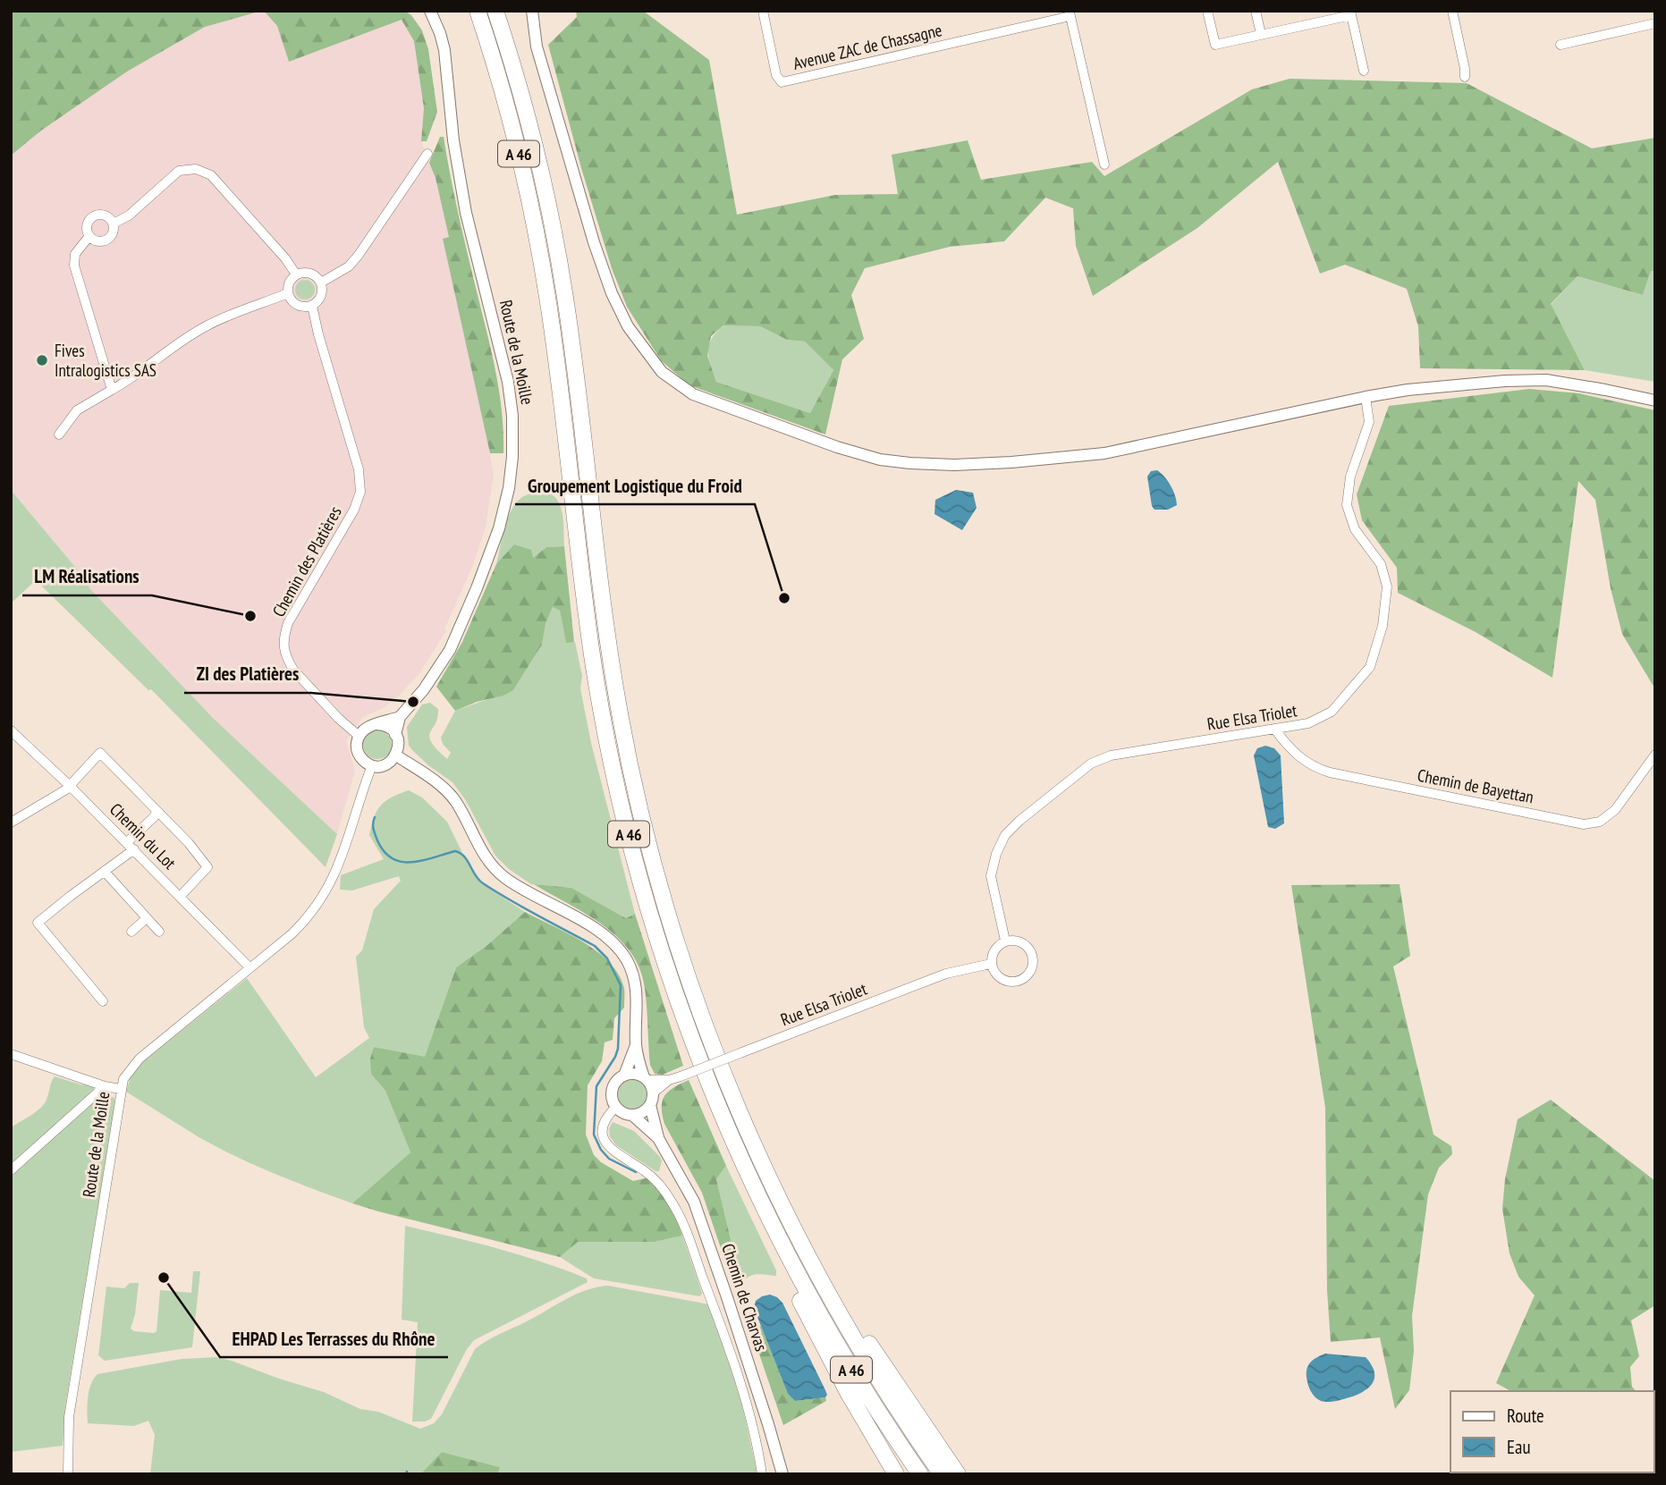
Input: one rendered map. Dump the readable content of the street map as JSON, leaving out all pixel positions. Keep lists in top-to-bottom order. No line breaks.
{"streets":{"highway":["A 46"],"street":["Avenue ZAC de Chassagne","Route de la Moille","Chemin des Platières","Rue Elsa Triolet","Chemin de Bayettan","Chemin du Lot","Chemin de Charvas"]},"crossings":[["Route de la Moille","Chemin des Platières"],["Route de la Moille","Chemin du Lot"],["Rue Elsa Triolet","Chemin de Bayettan"],["Rue Elsa Triolet","Chemin de Charvas"]],"places":["Fives Intralogistics SAS","Groupement Logistique du Froid","LM Réalisations","ZI des Platières","EHPAD Les Terrasses du Rhône"],"legend":["Route","Eau"]}
